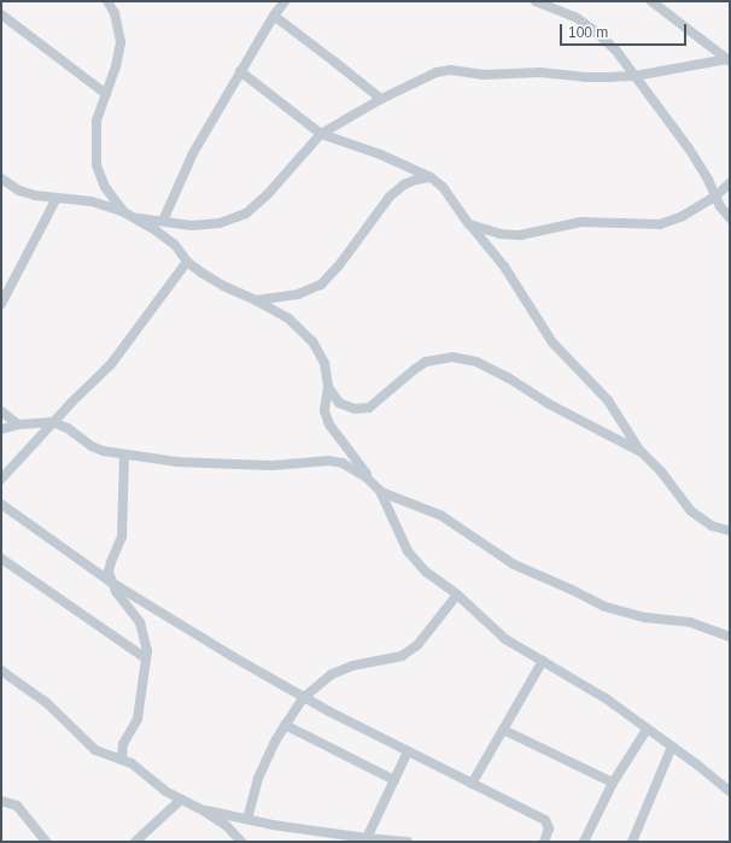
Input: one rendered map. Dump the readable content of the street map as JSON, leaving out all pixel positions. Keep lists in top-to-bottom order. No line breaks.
{"scale_bar":"100 m"}
